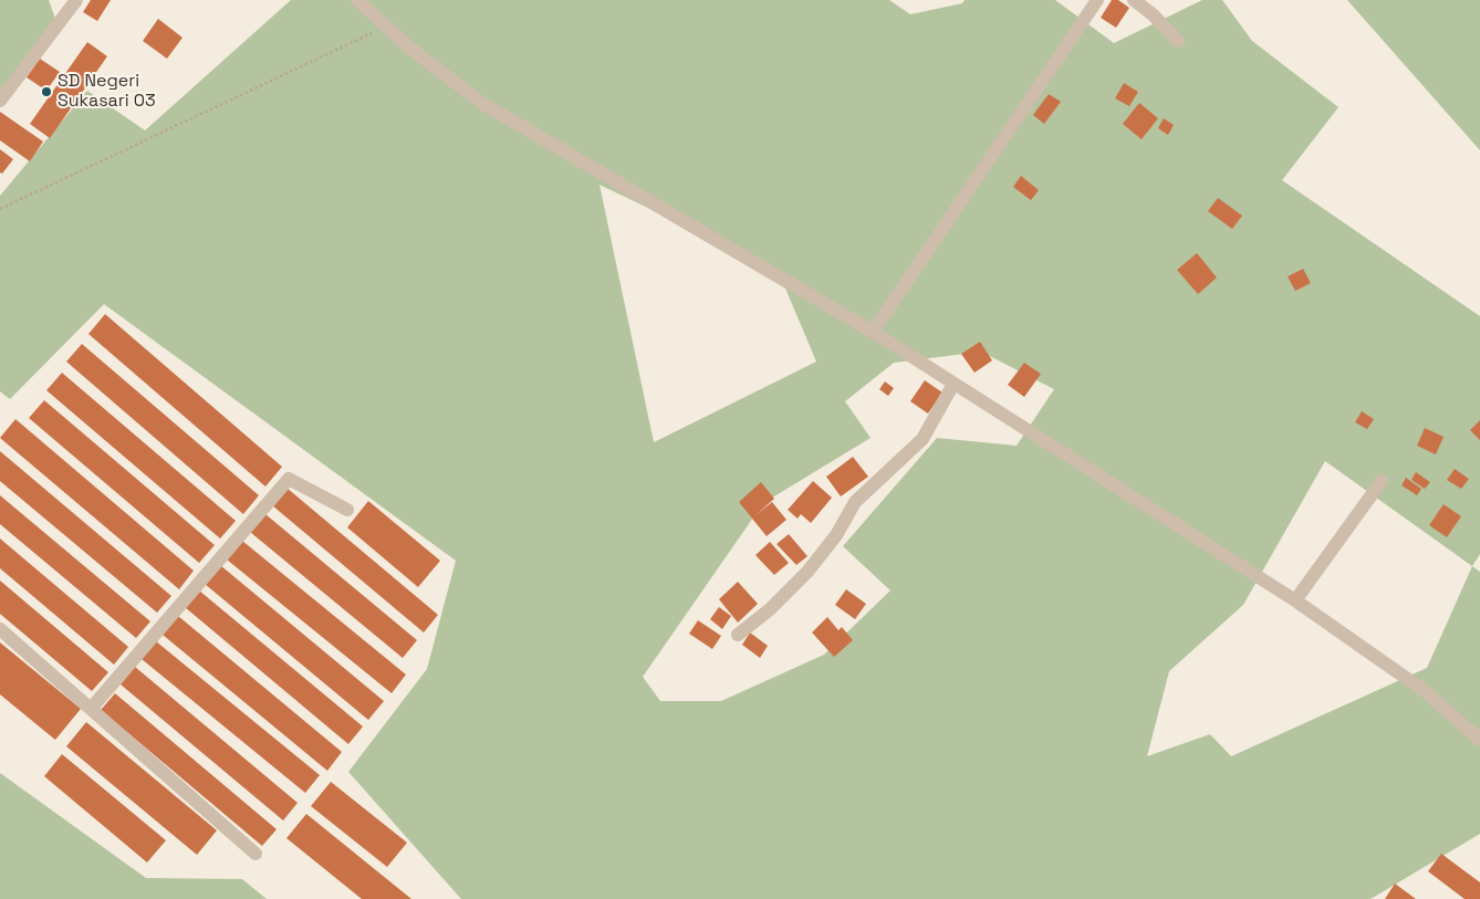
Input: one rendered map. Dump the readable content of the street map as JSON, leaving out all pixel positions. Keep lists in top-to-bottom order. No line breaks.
{"places":["SD Negeri Sukasari 03"]}
